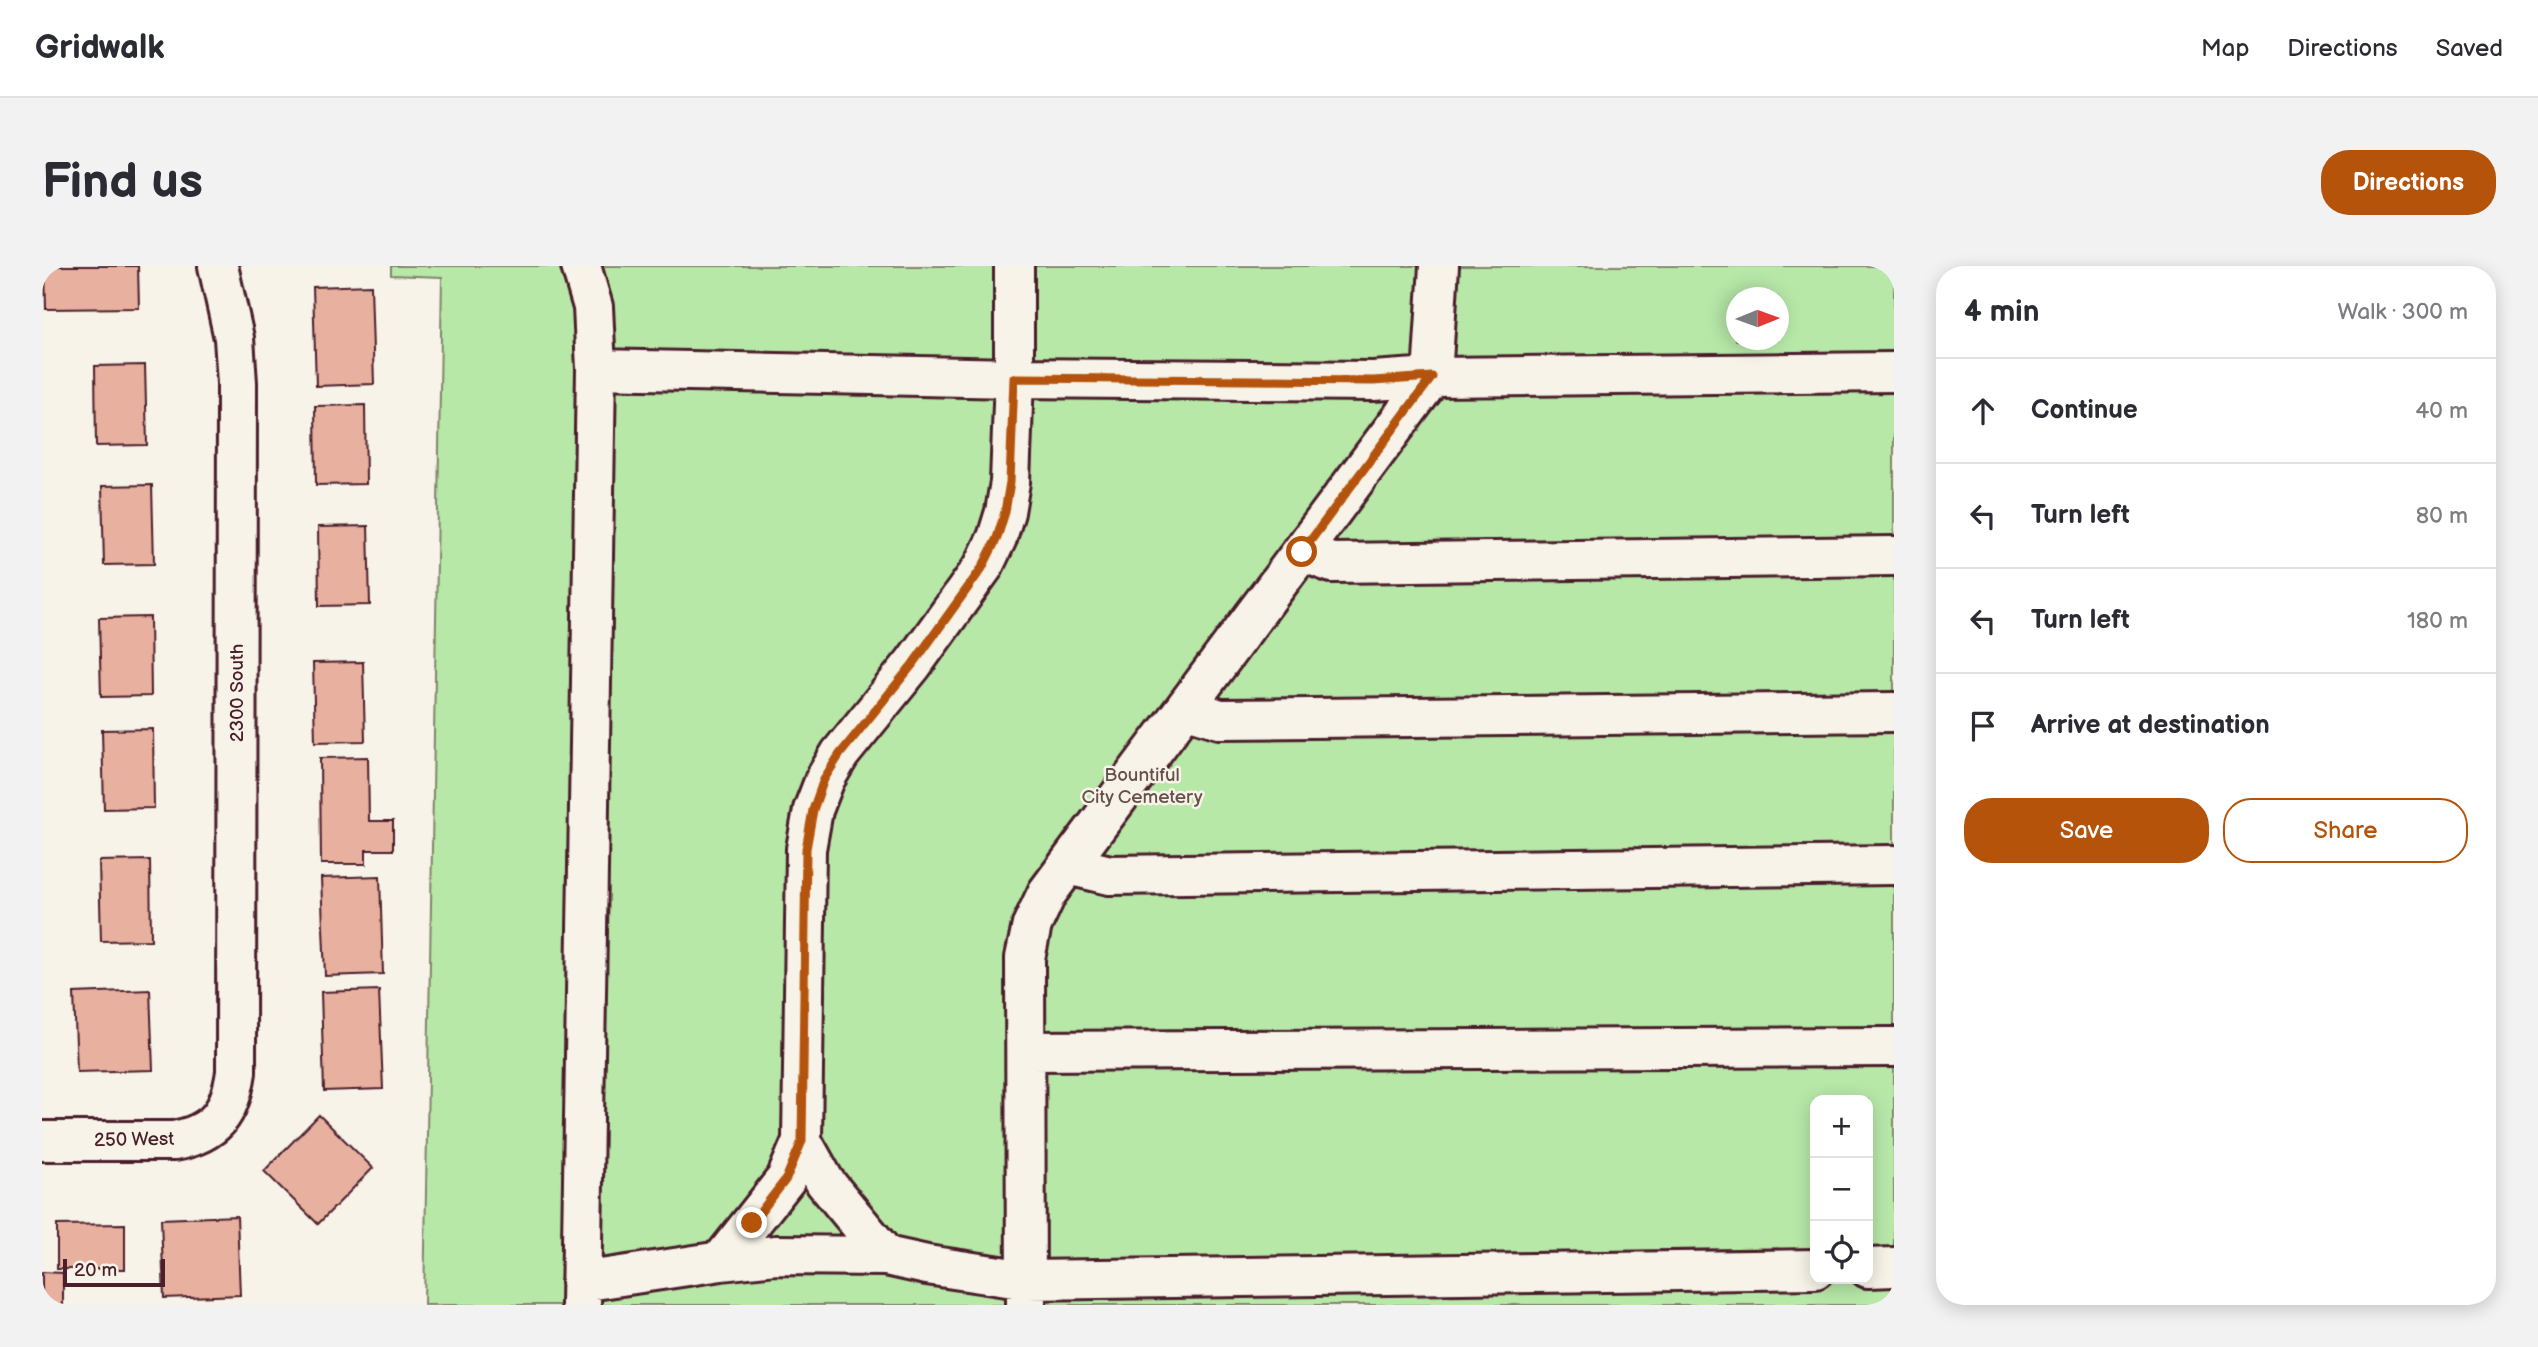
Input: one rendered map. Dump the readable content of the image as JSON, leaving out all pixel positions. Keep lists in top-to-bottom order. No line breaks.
{"streets":{"street":["2300 South","250 West"]},"crossings":[["2300 South","250 West"]],"parks":["Bountiful City Cemetery"],"scale_bar":"20 m","north":"right","page":{"header":"Gridwalk","nav":["Map","Directions","Saved"],"buttons":["Directions",["Save","Share"]],"title":"Find us","heading":["4 min","Walk · 300 m"],"list":[["Continue","40 m"],["Turn left","80 m"],["Turn left","180 m"],"Arrive at destination"],"map_buttons":["+","−"],"scale":"20 m"}}
